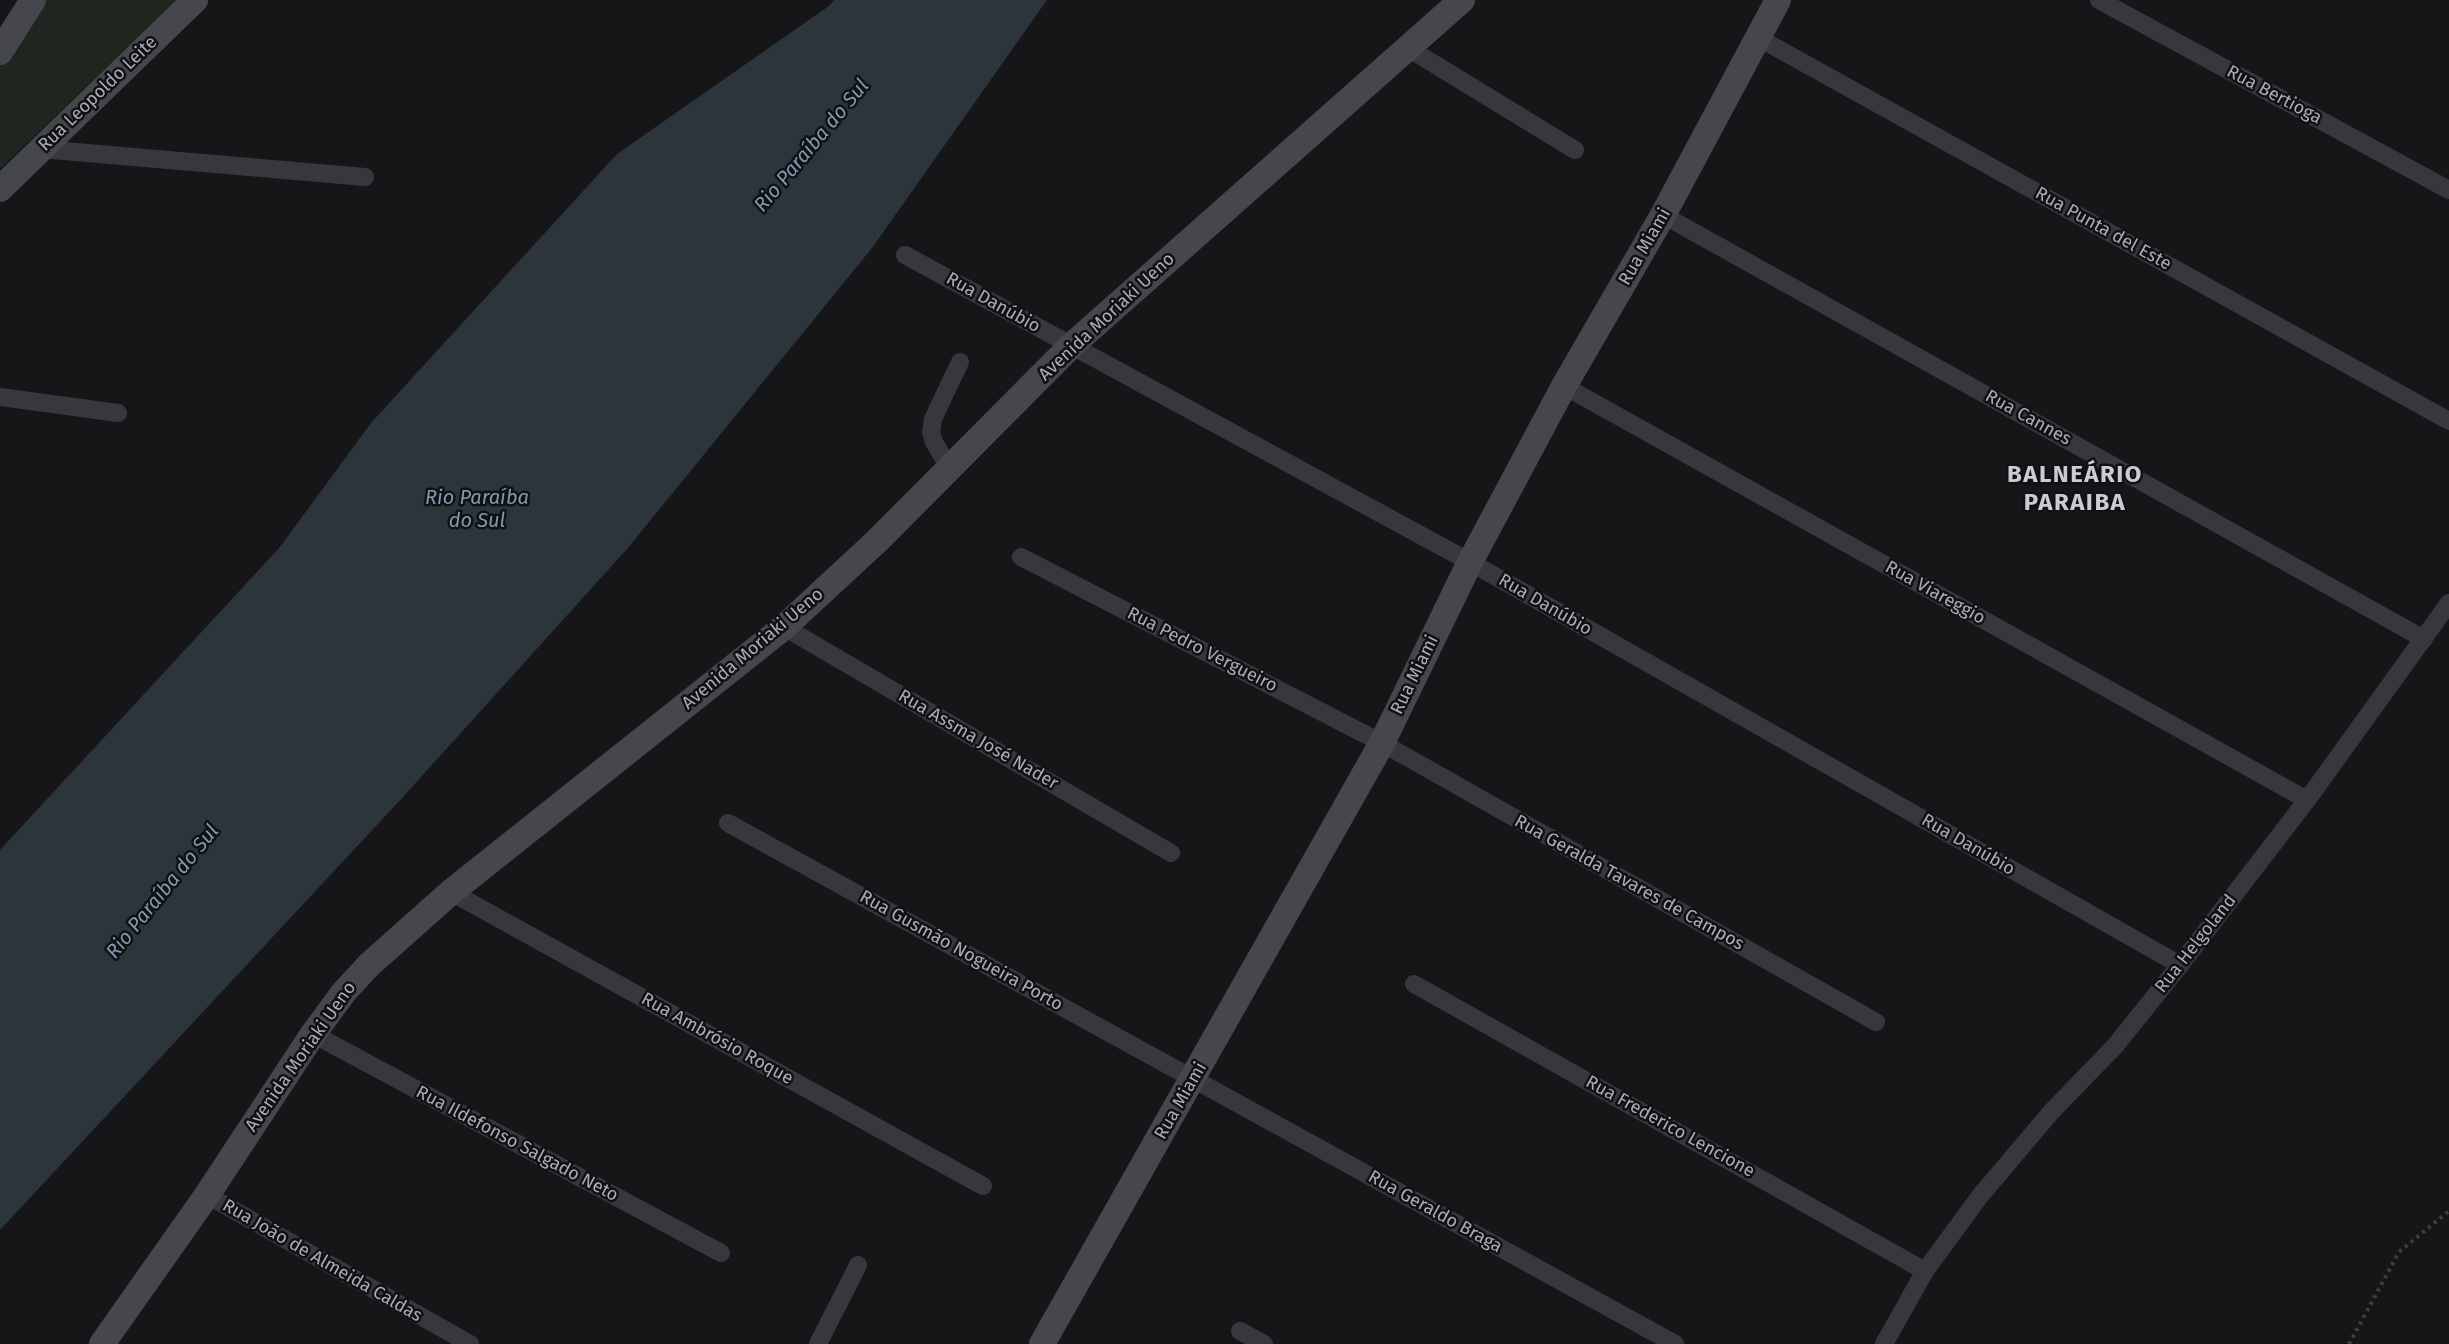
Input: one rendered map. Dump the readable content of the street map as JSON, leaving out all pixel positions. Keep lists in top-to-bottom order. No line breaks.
{"streets":{"street":["Rua Leopoldo Leite","Rua Bertioga","Rua Punta del Este","Rua Miami","Rua Danúbio","Avenida Moriaki Ueno","Rua Cannes","Rua Viareggio","Rua Pedro Vergueiro","Rua Assma José Nader","Rua Geralda Tavares de Campos","Rua Helgoland","Rua Gusmão Nogueira Porto","Rua Ambrósio Roque","Rua Frederico Lencione","Rua Ildefonso Salgado Neto","Rua Geraldo Braga","Rua João de Almeida Caldas"]},"crossings":[["Rua Punta del Este","Rua Miami"],["Rua Miami","Rua Danúbio"],["Rua Miami","Rua Cannes"],["Rua Miami","Rua Viareggio"],["Rua Miami","Rua Pedro Vergueiro"],["Rua Miami","Rua Geralda Tavares de Campos"],["Rua Miami","Rua Gusmão Nogueira Porto"],["Rua Miami","Rua Geraldo Braga"],["Rua Danúbio","Avenida Moriaki Ueno"],["Rua Danúbio","Rua Helgoland"],["Avenida Moriaki Ueno","Rua Assma José Nader"],["Avenida Moriaki Ueno","Rua Ambrósio Roque"],["Avenida Moriaki Ueno","Rua Ildefonso Salgado Neto"],["Avenida Moriaki Ueno","Rua João de Almeida Caldas"],["Rua Cannes","Rua Helgoland"],["Rua Viareggio","Rua Helgoland"],["Rua Pedro Vergueiro","Rua Geralda Tavares de Campos"],["Rua Helgoland","Rua Frederico Lencione"],["Rua Gusmão Nogueira Porto","Rua Geraldo Braga"]],"districts":["BALNEÁRIO PARAIBA"],"water":["Rio Paraíba do Sul"]}
